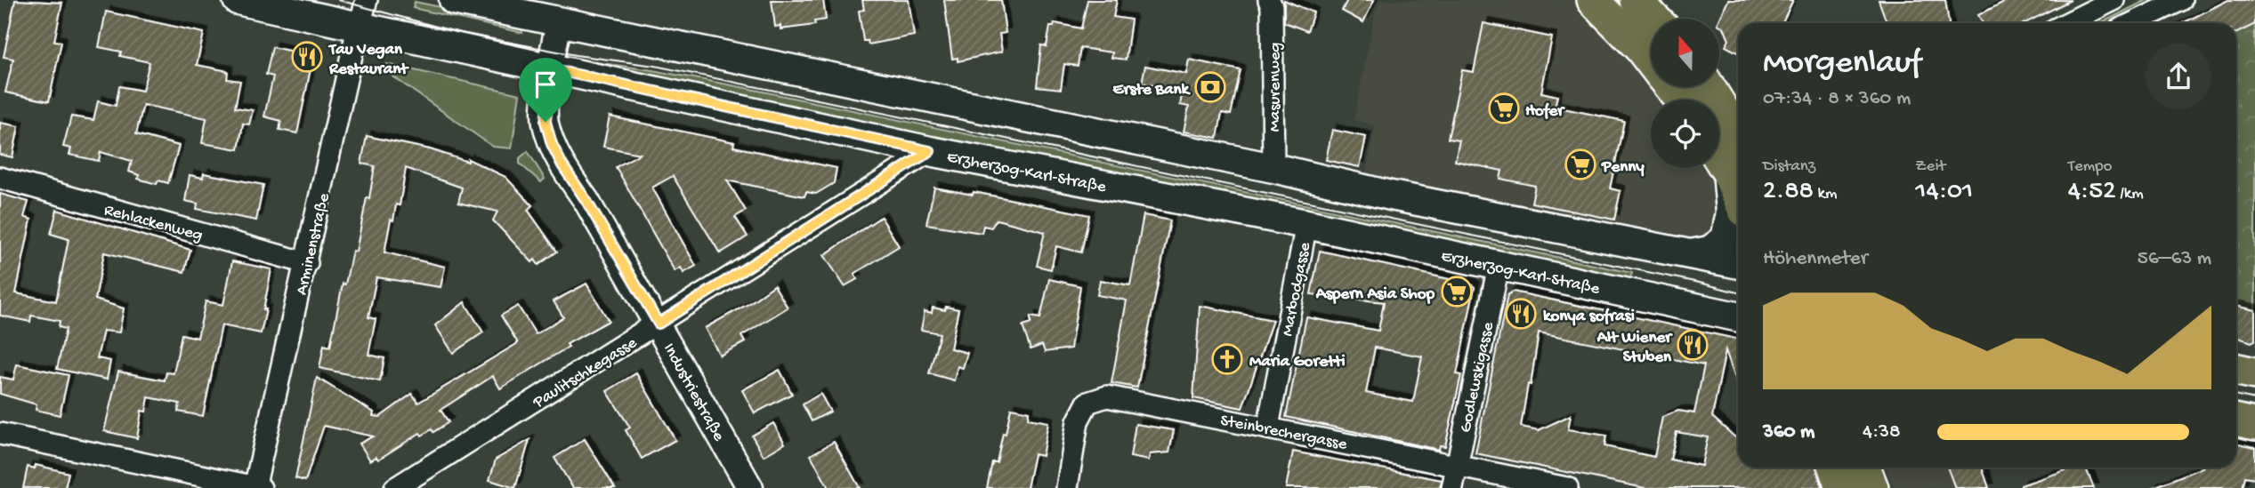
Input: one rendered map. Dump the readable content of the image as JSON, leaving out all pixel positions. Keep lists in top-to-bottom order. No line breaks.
{"streets":{"main road":["Erzherzog-Karl-Straße"],"street":["Masurenweg","Rehlackenweg","Arminenstraße","Marbodgasse","Paulitschkegasse","Godlewskigasse","Industriestraße","Steinbrechergasse"]},"crossings":[["Erzherzog-Karl-Straße","Arminenstraße"],["Erzherzog-Karl-Straße","Marbodgasse"],["Erzherzog-Karl-Straße","Paulitschkegasse"],["Erzherzog-Karl-Straße","Godlewskigasse"],["Erzherzog-Karl-Straße","Industriestraße"],["Rehlackenweg","Arminenstraße"],["Marbodgasse","Steinbrechergasse"],["Paulitschkegasse","Industriestraße"],["Godlewskigasse","Steinbrechergasse"]],"places":{"restaurant":["Tau Vegan Restaurant","konya sofrasi","Alt Wiener Stuben"],"bank":["Erste Bank"],"supermarket":["Hofer","Penny","Aspern Asia Shop"],"church":["Maria Goretti"]},"north":"top","page":{"heading":["Morgenlauf","07:34 · 8 × 360 m"],"stats":[["Distanz","2.88 km"],["Zeit","14:01"],["Tempo","4:52 /km"]],"chart":["Höhenmeter","56–63 m"],"list":[{"name":"360 m","note":"4:38"}]}}
